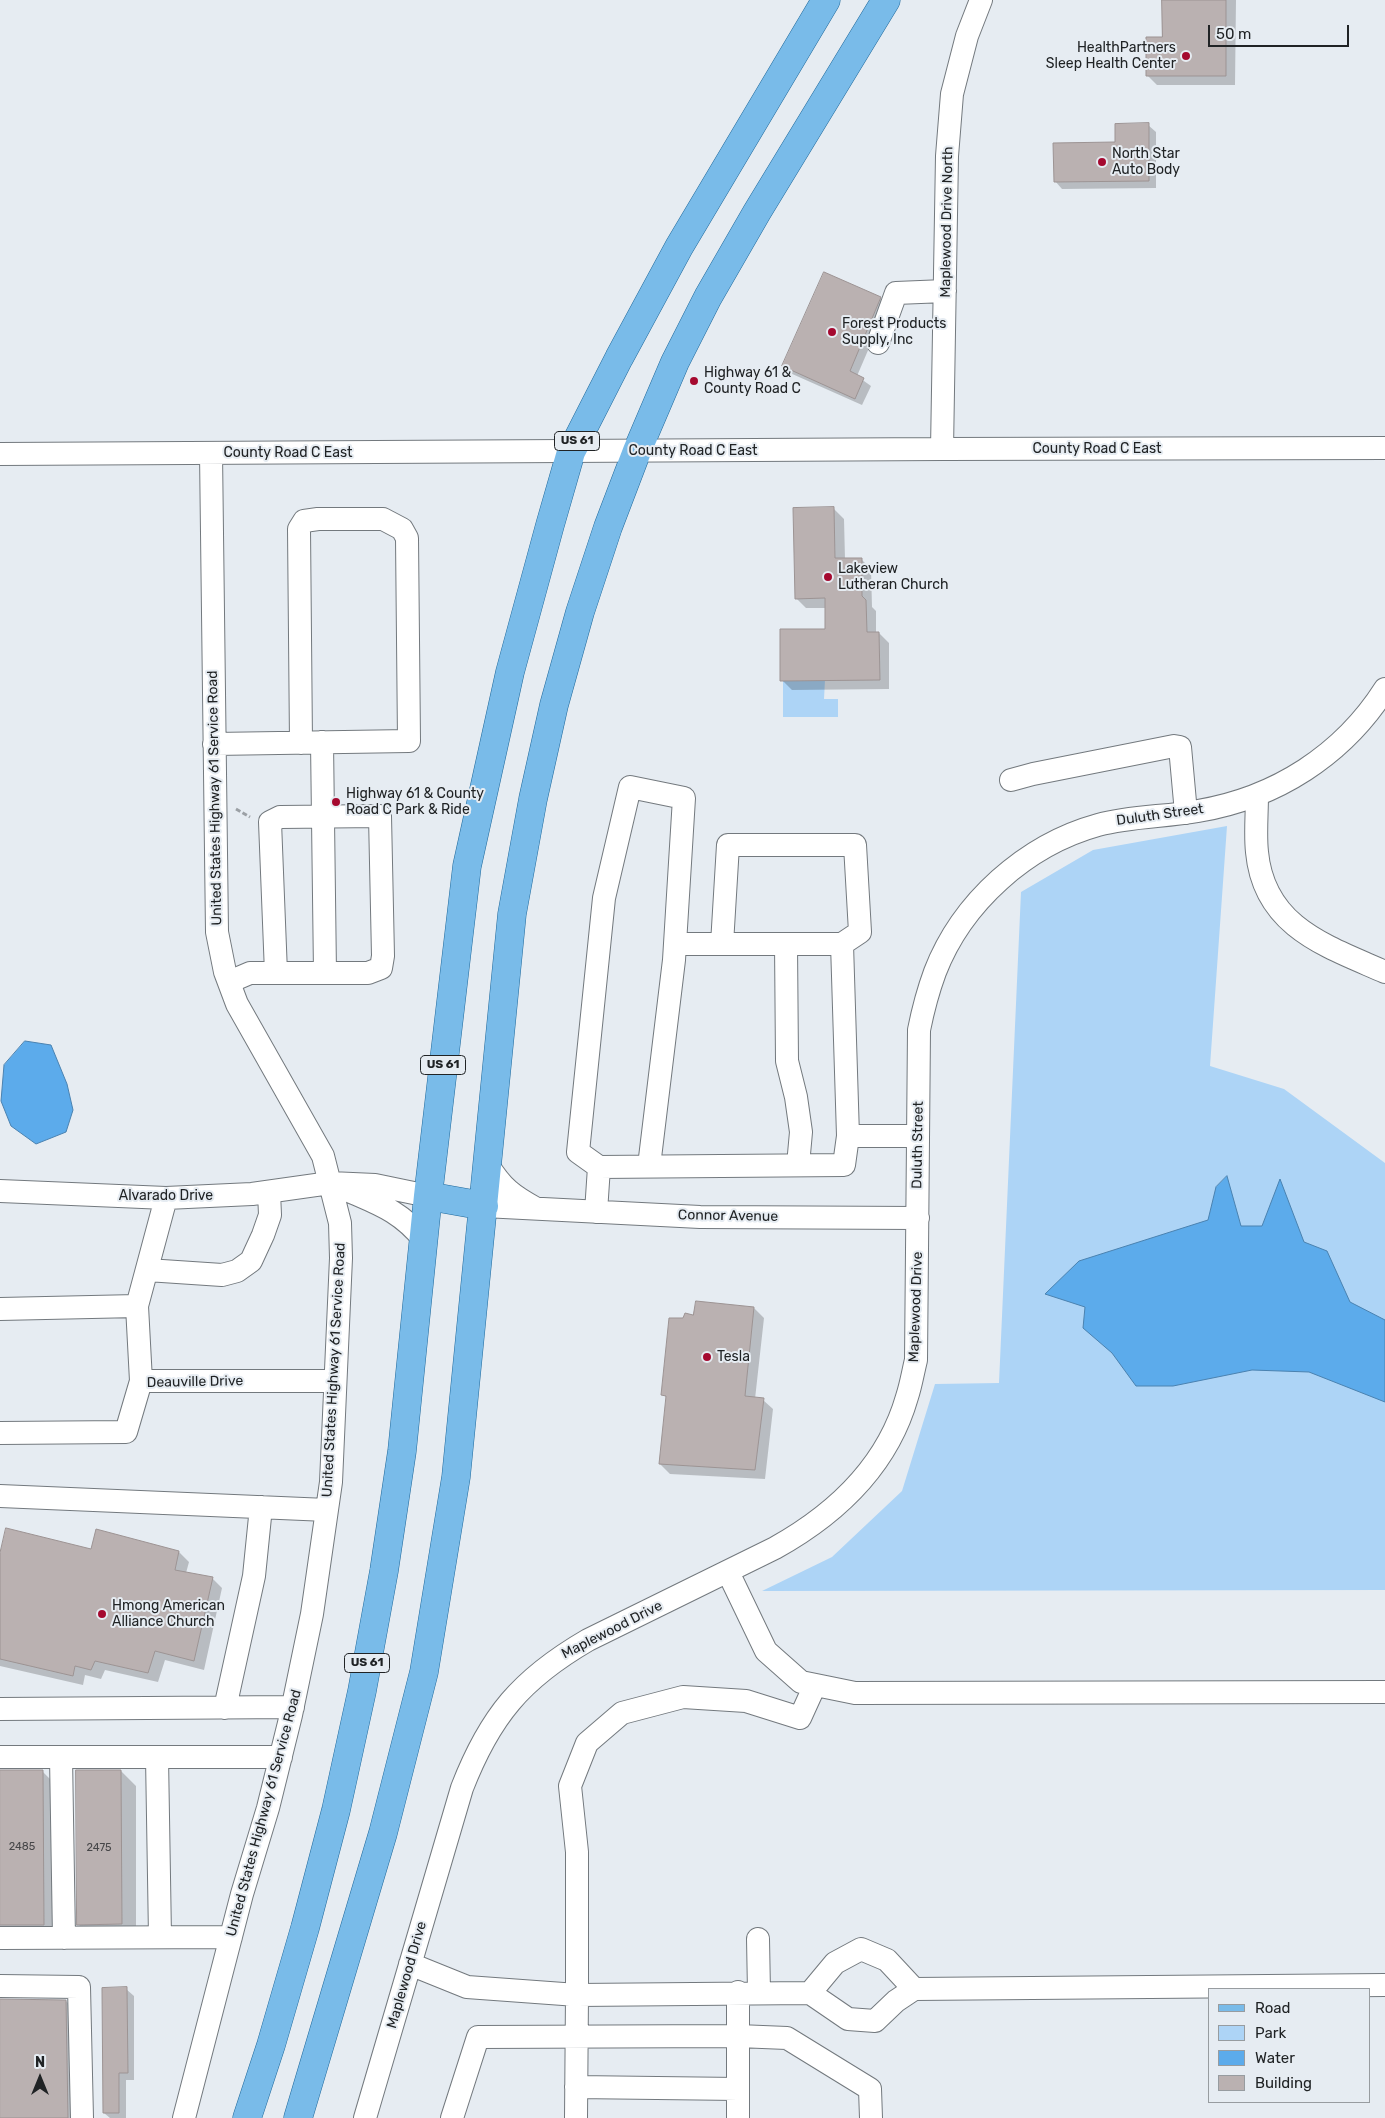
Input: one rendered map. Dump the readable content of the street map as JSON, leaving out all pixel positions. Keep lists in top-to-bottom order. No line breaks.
{"streets":{"main road":["US 61","Connor Avenue"],"street":["Maplewood Drive North","County Road C East","United States Highway 61 Service Road","Duluth Street","Alvarado Drive","Maplewood Drive","Deauville Drive"]},"crossings":[["Maplewood Drive North","County Road C East"],["US 61","County Road C East"],["US 61","Alvarado Drive"],["US 61","Connor Avenue"],["County Road C East","United States Highway 61 Service Road"],["United States Highway 61 Service Road","Alvarado Drive"],["United States Highway 61 Service Road","Deauville Drive"],["Duluth Street","Connor Avenue"],["Duluth Street","Maplewood Drive"],["Alvarado Drive","Connor Avenue"],["Connor Avenue","Maplewood Drive"]],"places":["HealthPartners Sleep Health Center","North Star Auto Body","Forest Products Supply, Inc","Highway 61 & County Road C","Lakeview Lutheran Church","Highway 61 & County Road C Park & Ride","Tesla","Hmong American Alliance Church"],"house_numbers":["2485","2475"],"legend":["Road","Park","Water","Building"],"scale_bar":"50 m","north":"top"}
